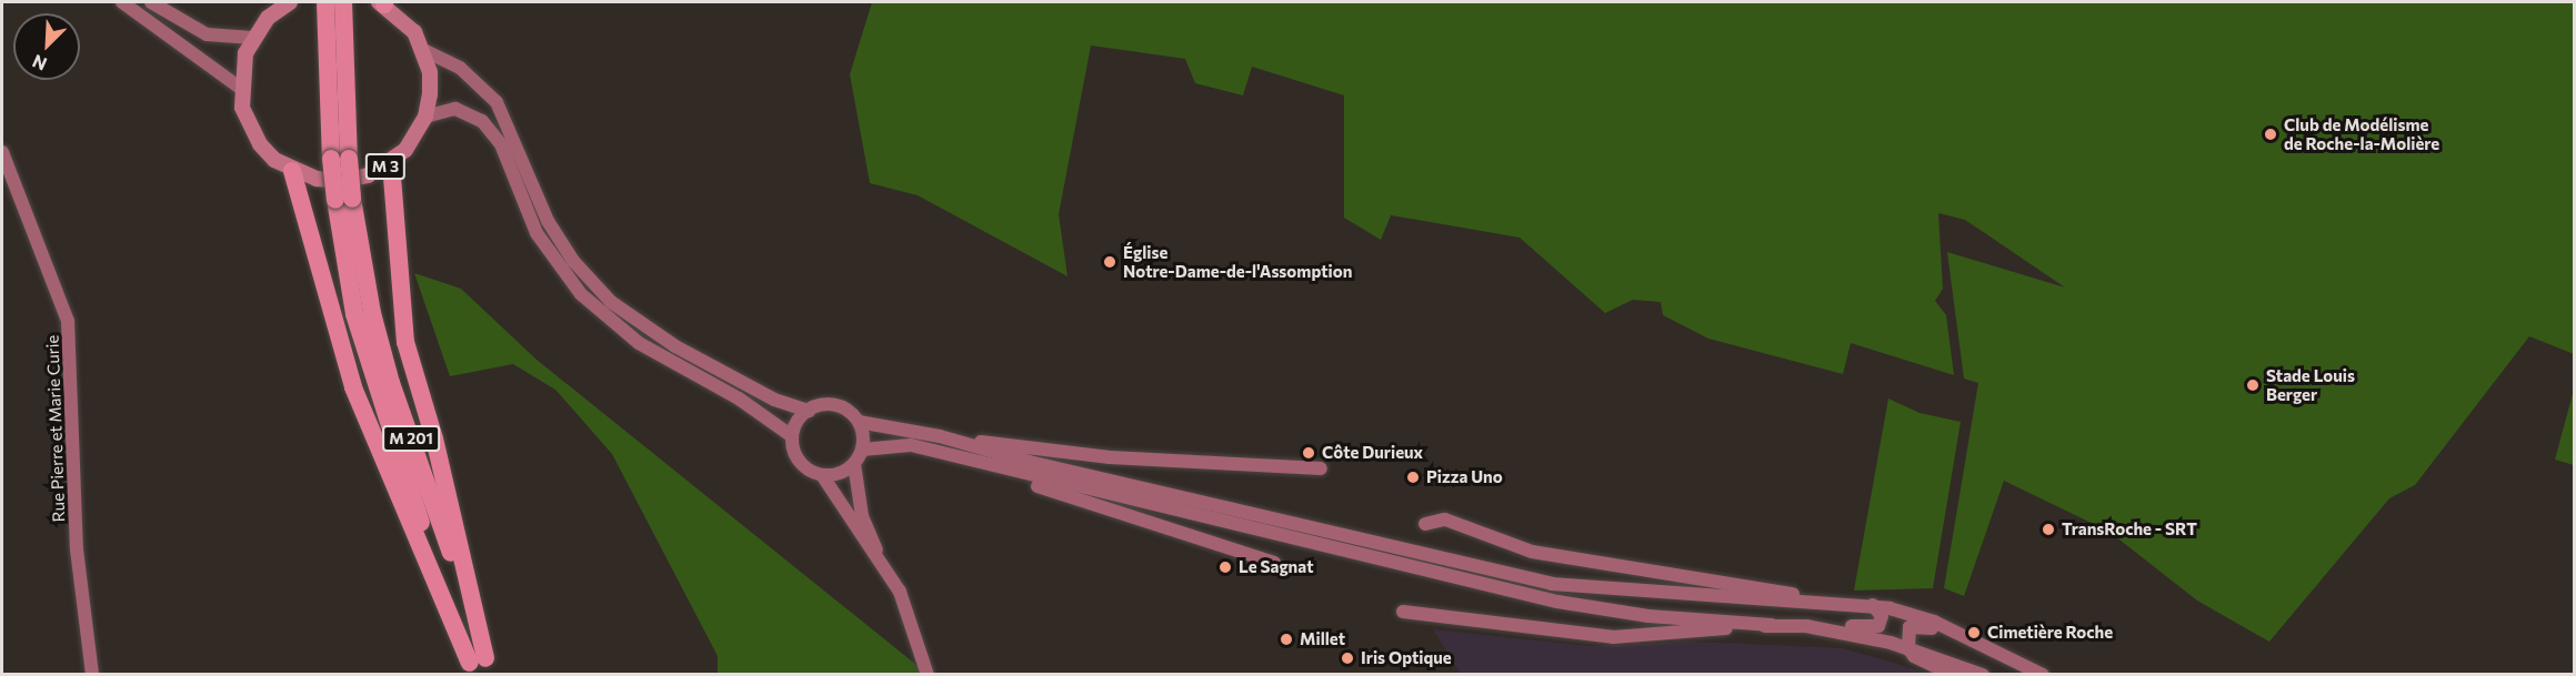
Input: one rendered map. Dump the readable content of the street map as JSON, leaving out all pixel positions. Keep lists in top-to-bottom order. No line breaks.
{"streets":{"highway":["M 201"],"main road":["M 3","Rue Pierre et Marie Curie"]},"places":["Club de Modélisme de Roche-la-Molière","Église Notre-Dame-de-l'Assomption","Stade Louis Berger","Côte Durieux","Pizza Uno","TransRoche - SRT","Le Sagnat","Cimetière Roche","Millet","Iris Optique"],"north":"bottom left"}
